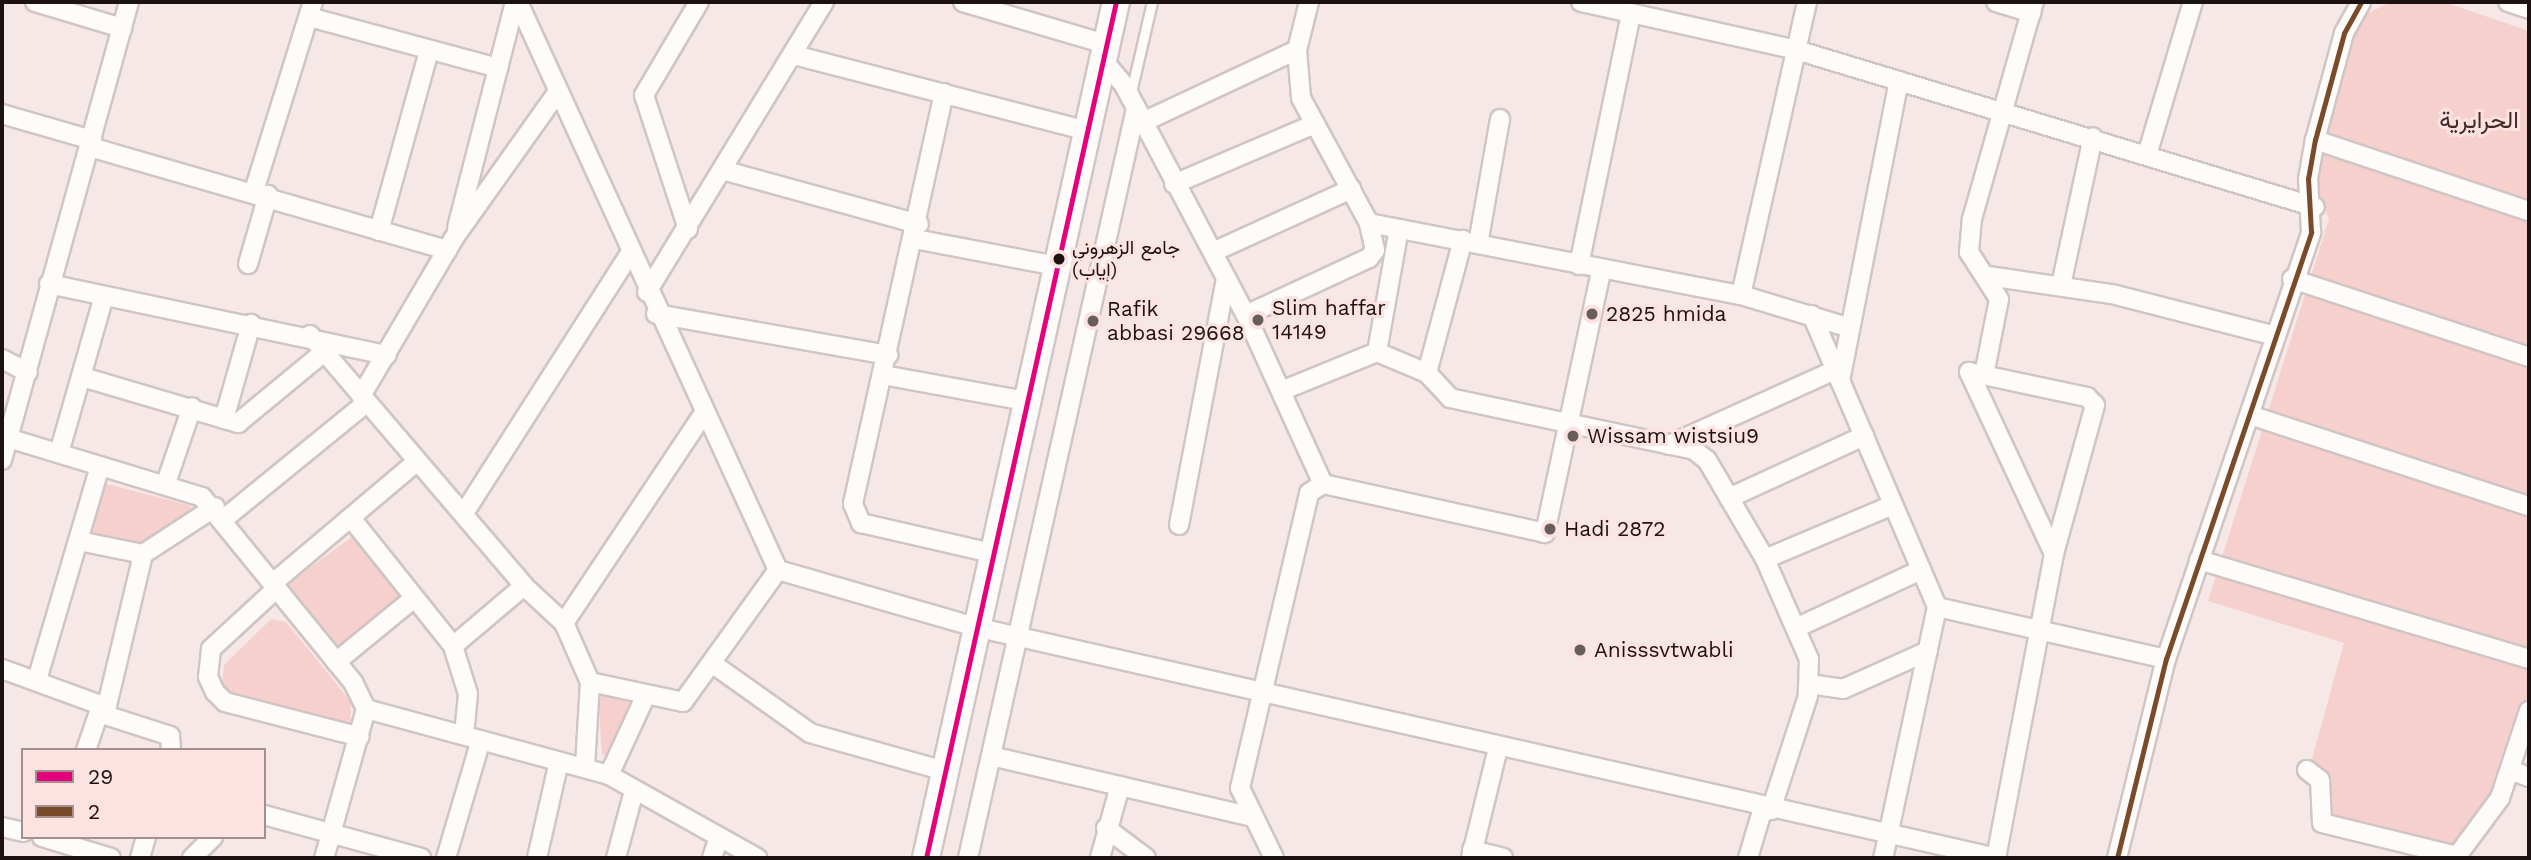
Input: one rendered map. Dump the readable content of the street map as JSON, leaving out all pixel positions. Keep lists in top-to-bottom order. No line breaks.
{"districts":["الحرايرية"],"places":["جامع الزهروني (إياب)","2825 hmida","Slim haffar 14149","Rafik abbasi 29668","Wissam wistsiu9","Hadi 2872","Anisssvtwabli"],"lines":["transit line 29","transit line 2"],"legend":["29","2"]}
